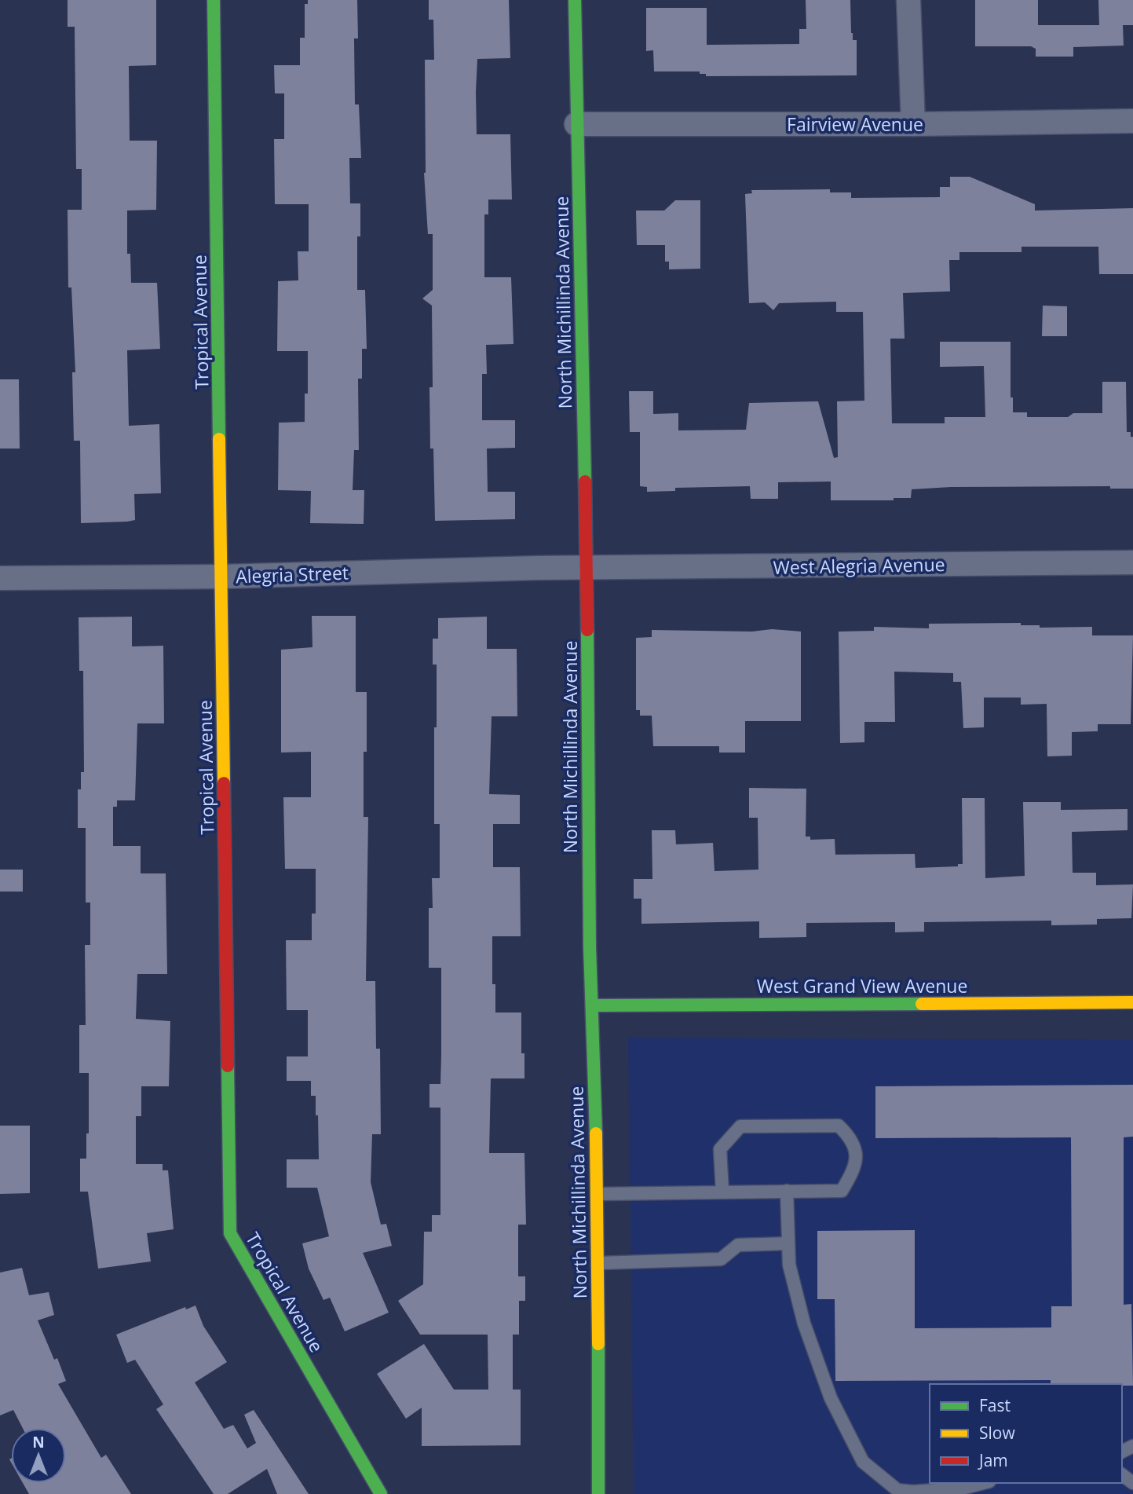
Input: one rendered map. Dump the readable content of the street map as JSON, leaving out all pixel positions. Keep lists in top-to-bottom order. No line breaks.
{"streets":{"street":["Fairview Avenue","North Michillinda Avenue","Tropical Avenue","West Alegria Avenue","Alegria Street","West Grand View Avenue"]},"crossings":[["Fairview Avenue","North Michillinda Avenue"],["North Michillinda Avenue","West Alegria Avenue"],["North Michillinda Avenue","Alegria Street"],["North Michillinda Avenue","West Grand View Avenue"],["Tropical Avenue","Alegria Street"],["West Alegria Avenue","Alegria Street"]],"legend":["Fast","Slow","Jam"],"north":"top"}
